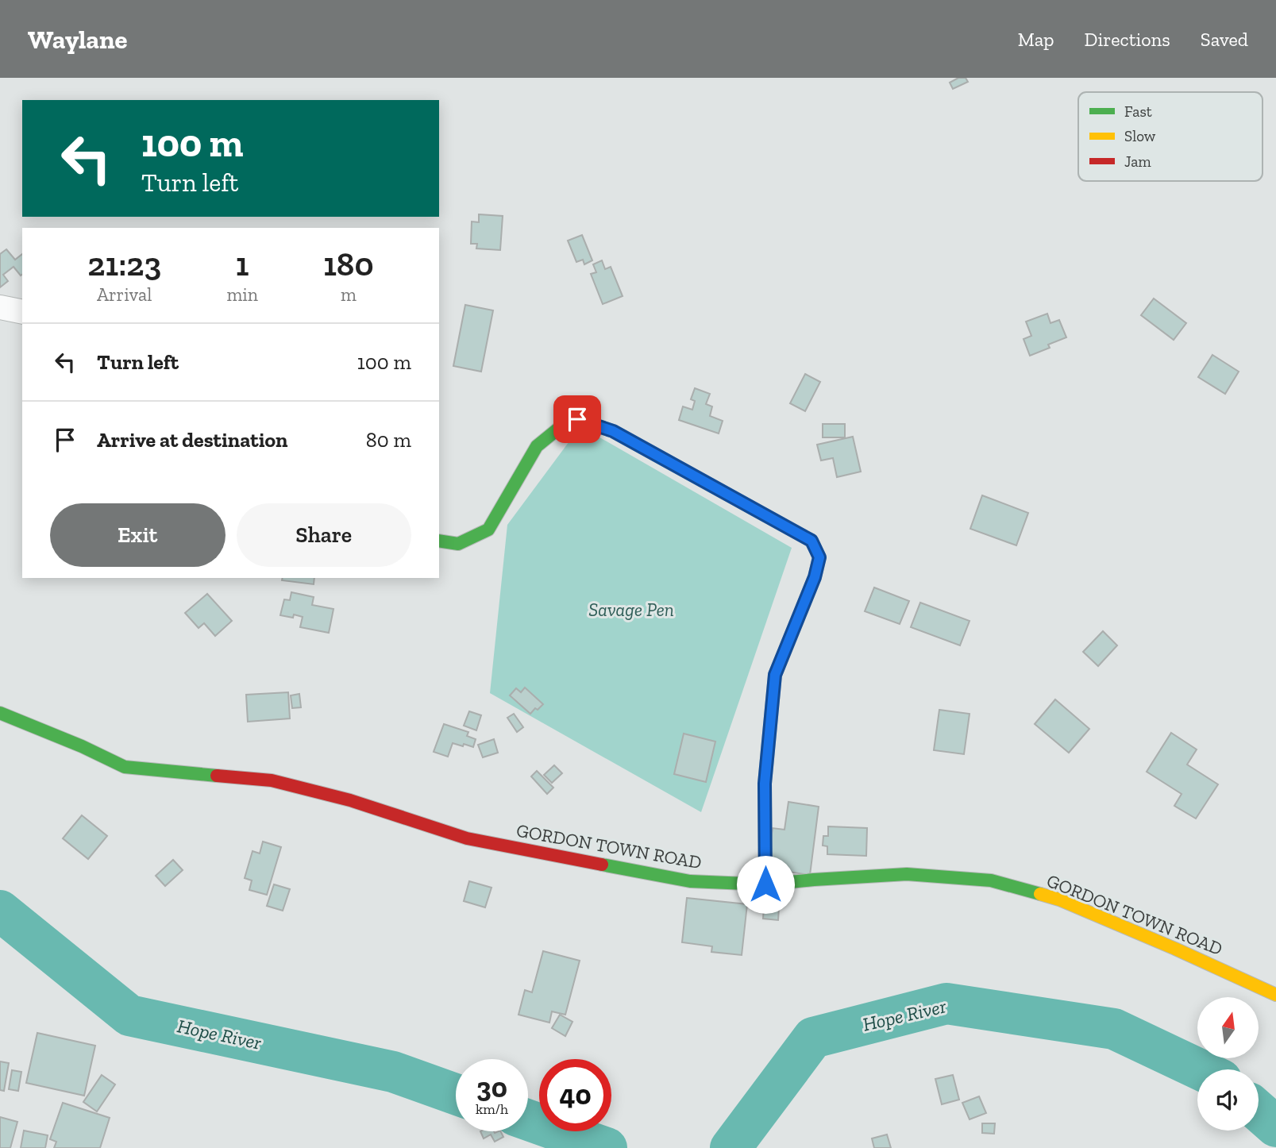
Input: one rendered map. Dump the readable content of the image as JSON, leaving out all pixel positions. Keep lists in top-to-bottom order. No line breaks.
{"streets":{"street":["GORDON TOWN ROAD"]},"water":["Hope River"],"parks":["Savage Pen"],"legend":["Fast","Slow","Jam"],"north":"top","page":{"header":"Waylane","nav":["Map","Directions","Saved"],"turn":["100 m","Turn left"],"eta":["21:23","Arrival","1","min","180","m"],"list":[{"name":"Turn left","value":"100 m"},{"name":"Arrive at destination","value":"80 m"}],"buttons":["Exit","Share"],"speed":"30 km/h","limit":"40"}}
